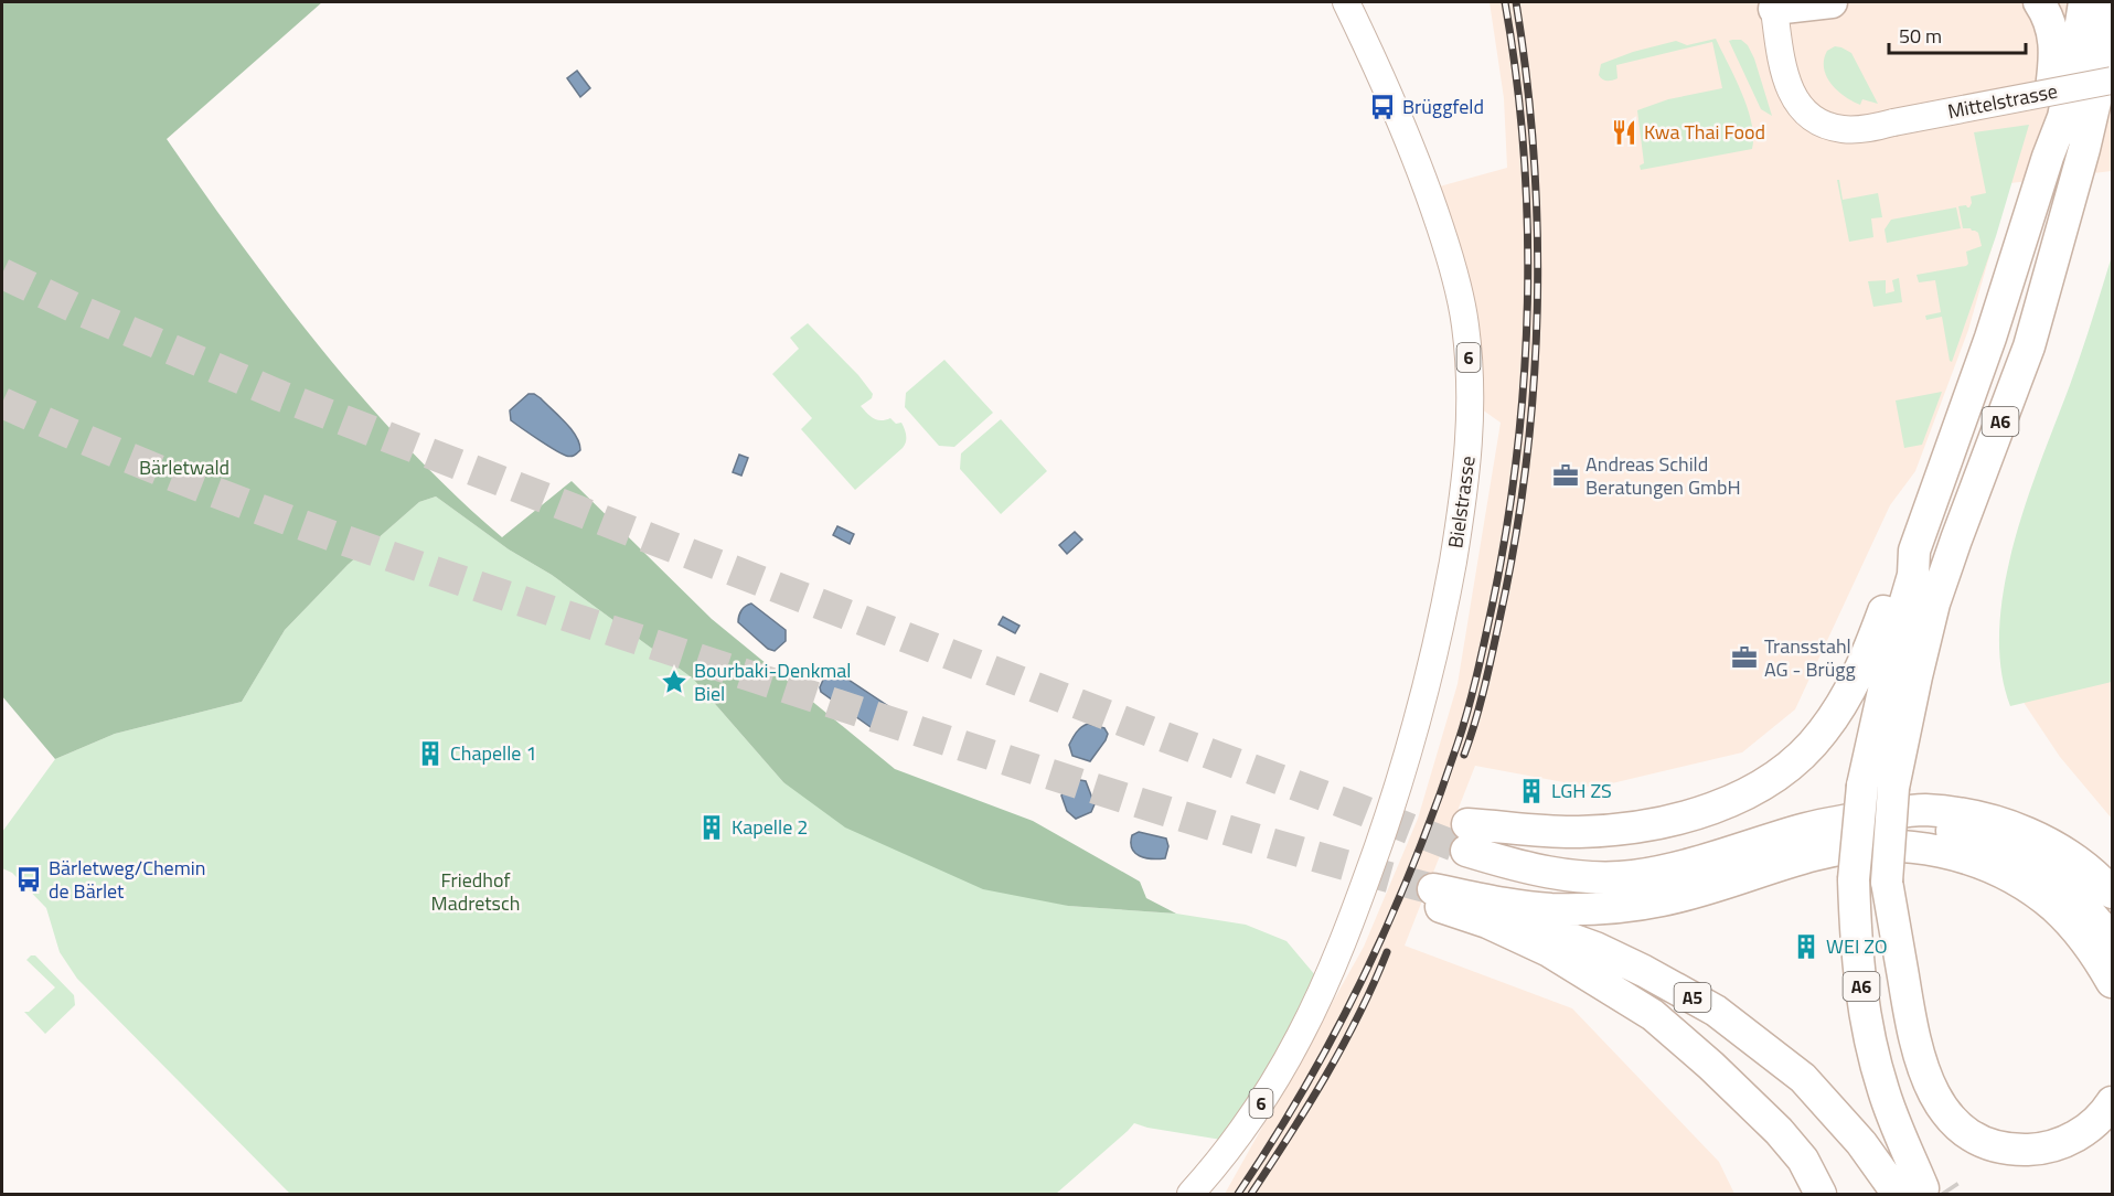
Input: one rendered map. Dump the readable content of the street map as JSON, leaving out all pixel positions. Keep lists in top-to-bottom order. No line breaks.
{"streets":{"highway":["A6","A5"],"main road":["Mittelstrasse","6","Bielstrasse"]},"crossings":[["Mittelstrasse","A6"],["A6","A5"]],"parks":["Bärletwald","Friedhof Madretsch"],"places":{"bus stop":["Brüggfeld","Bärletweg/Chemin de Bärlet"],"restaurant":["Kwa Thai Food"],"office":["Andreas Schild Beratungen GmbH","Transstahl AG - Brügg"],"place":["Bourbaki-Denkmal Biel"],"building":["Chapelle 1","LGH ZS","Kapelle 2","WEI ZO"]},"scale_bar":"50 m"}
